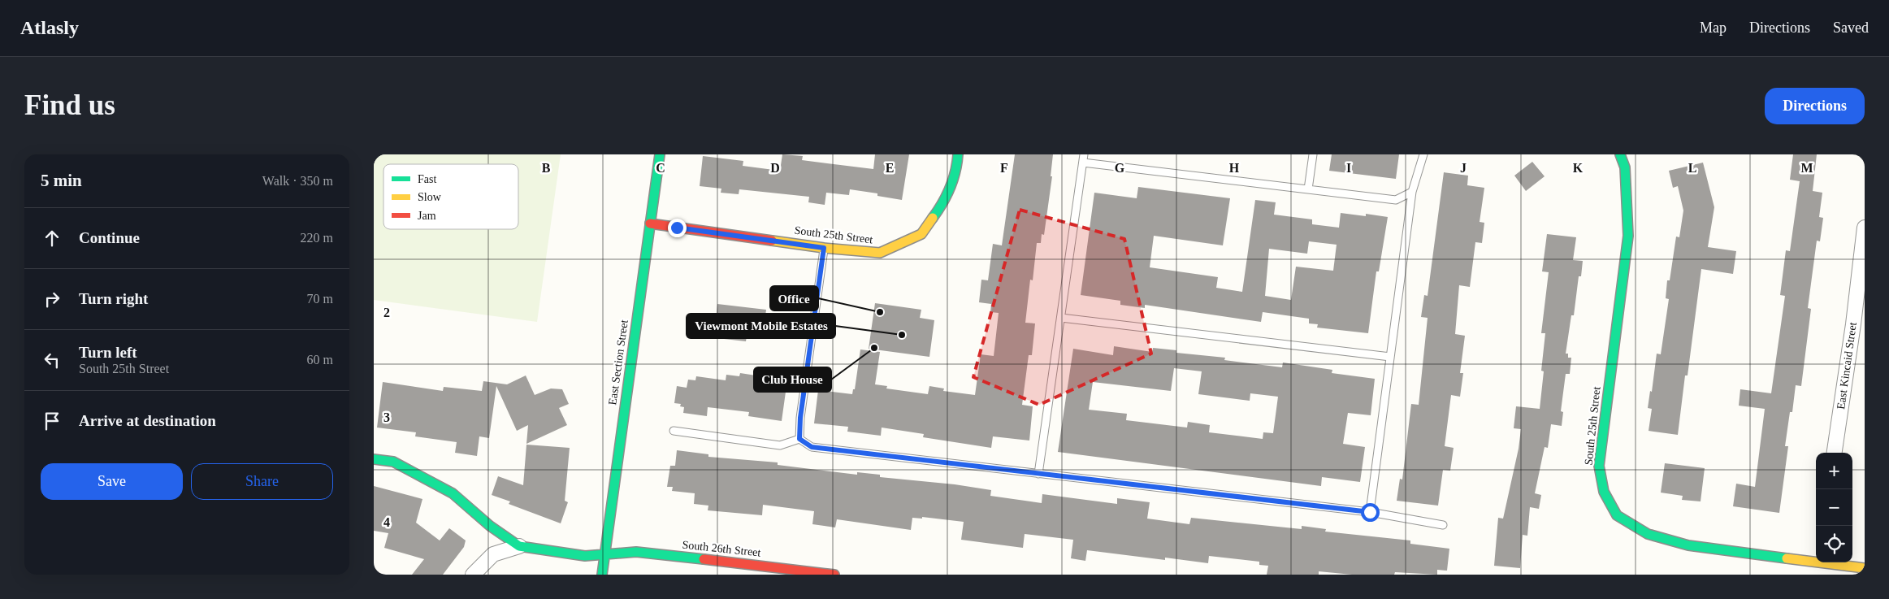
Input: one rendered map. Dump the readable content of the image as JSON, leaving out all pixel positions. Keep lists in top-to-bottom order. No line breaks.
{"streets":{"street":["South 25th Street","East Section Street","East Kincaid Street","South 26th Street"]},"crossings":[["South 25th Street","East Section Street"],["East Section Street","South 26th Street"]],"places":["Office","Viewmont Mobile Estates","Club House"],"legend":["Fast","Slow","Jam"],"page":{"header":"Atlasly","nav":["Map","Directions","Saved"],"buttons":["Directions",["Save","Share"]],"title":"Find us","heading":["5 min","Walk · 350 m"],"list":[["Continue","220 m"],["Turn right","70 m"],["Turn left","South 25th Street","60 m"],"Arrive at destination"],"map_buttons":["+","−"]},"grid":{"columns":["B","C","D","E","F","G","H","I","J","K","L","M"],"rows":["2","3","4"]}}
